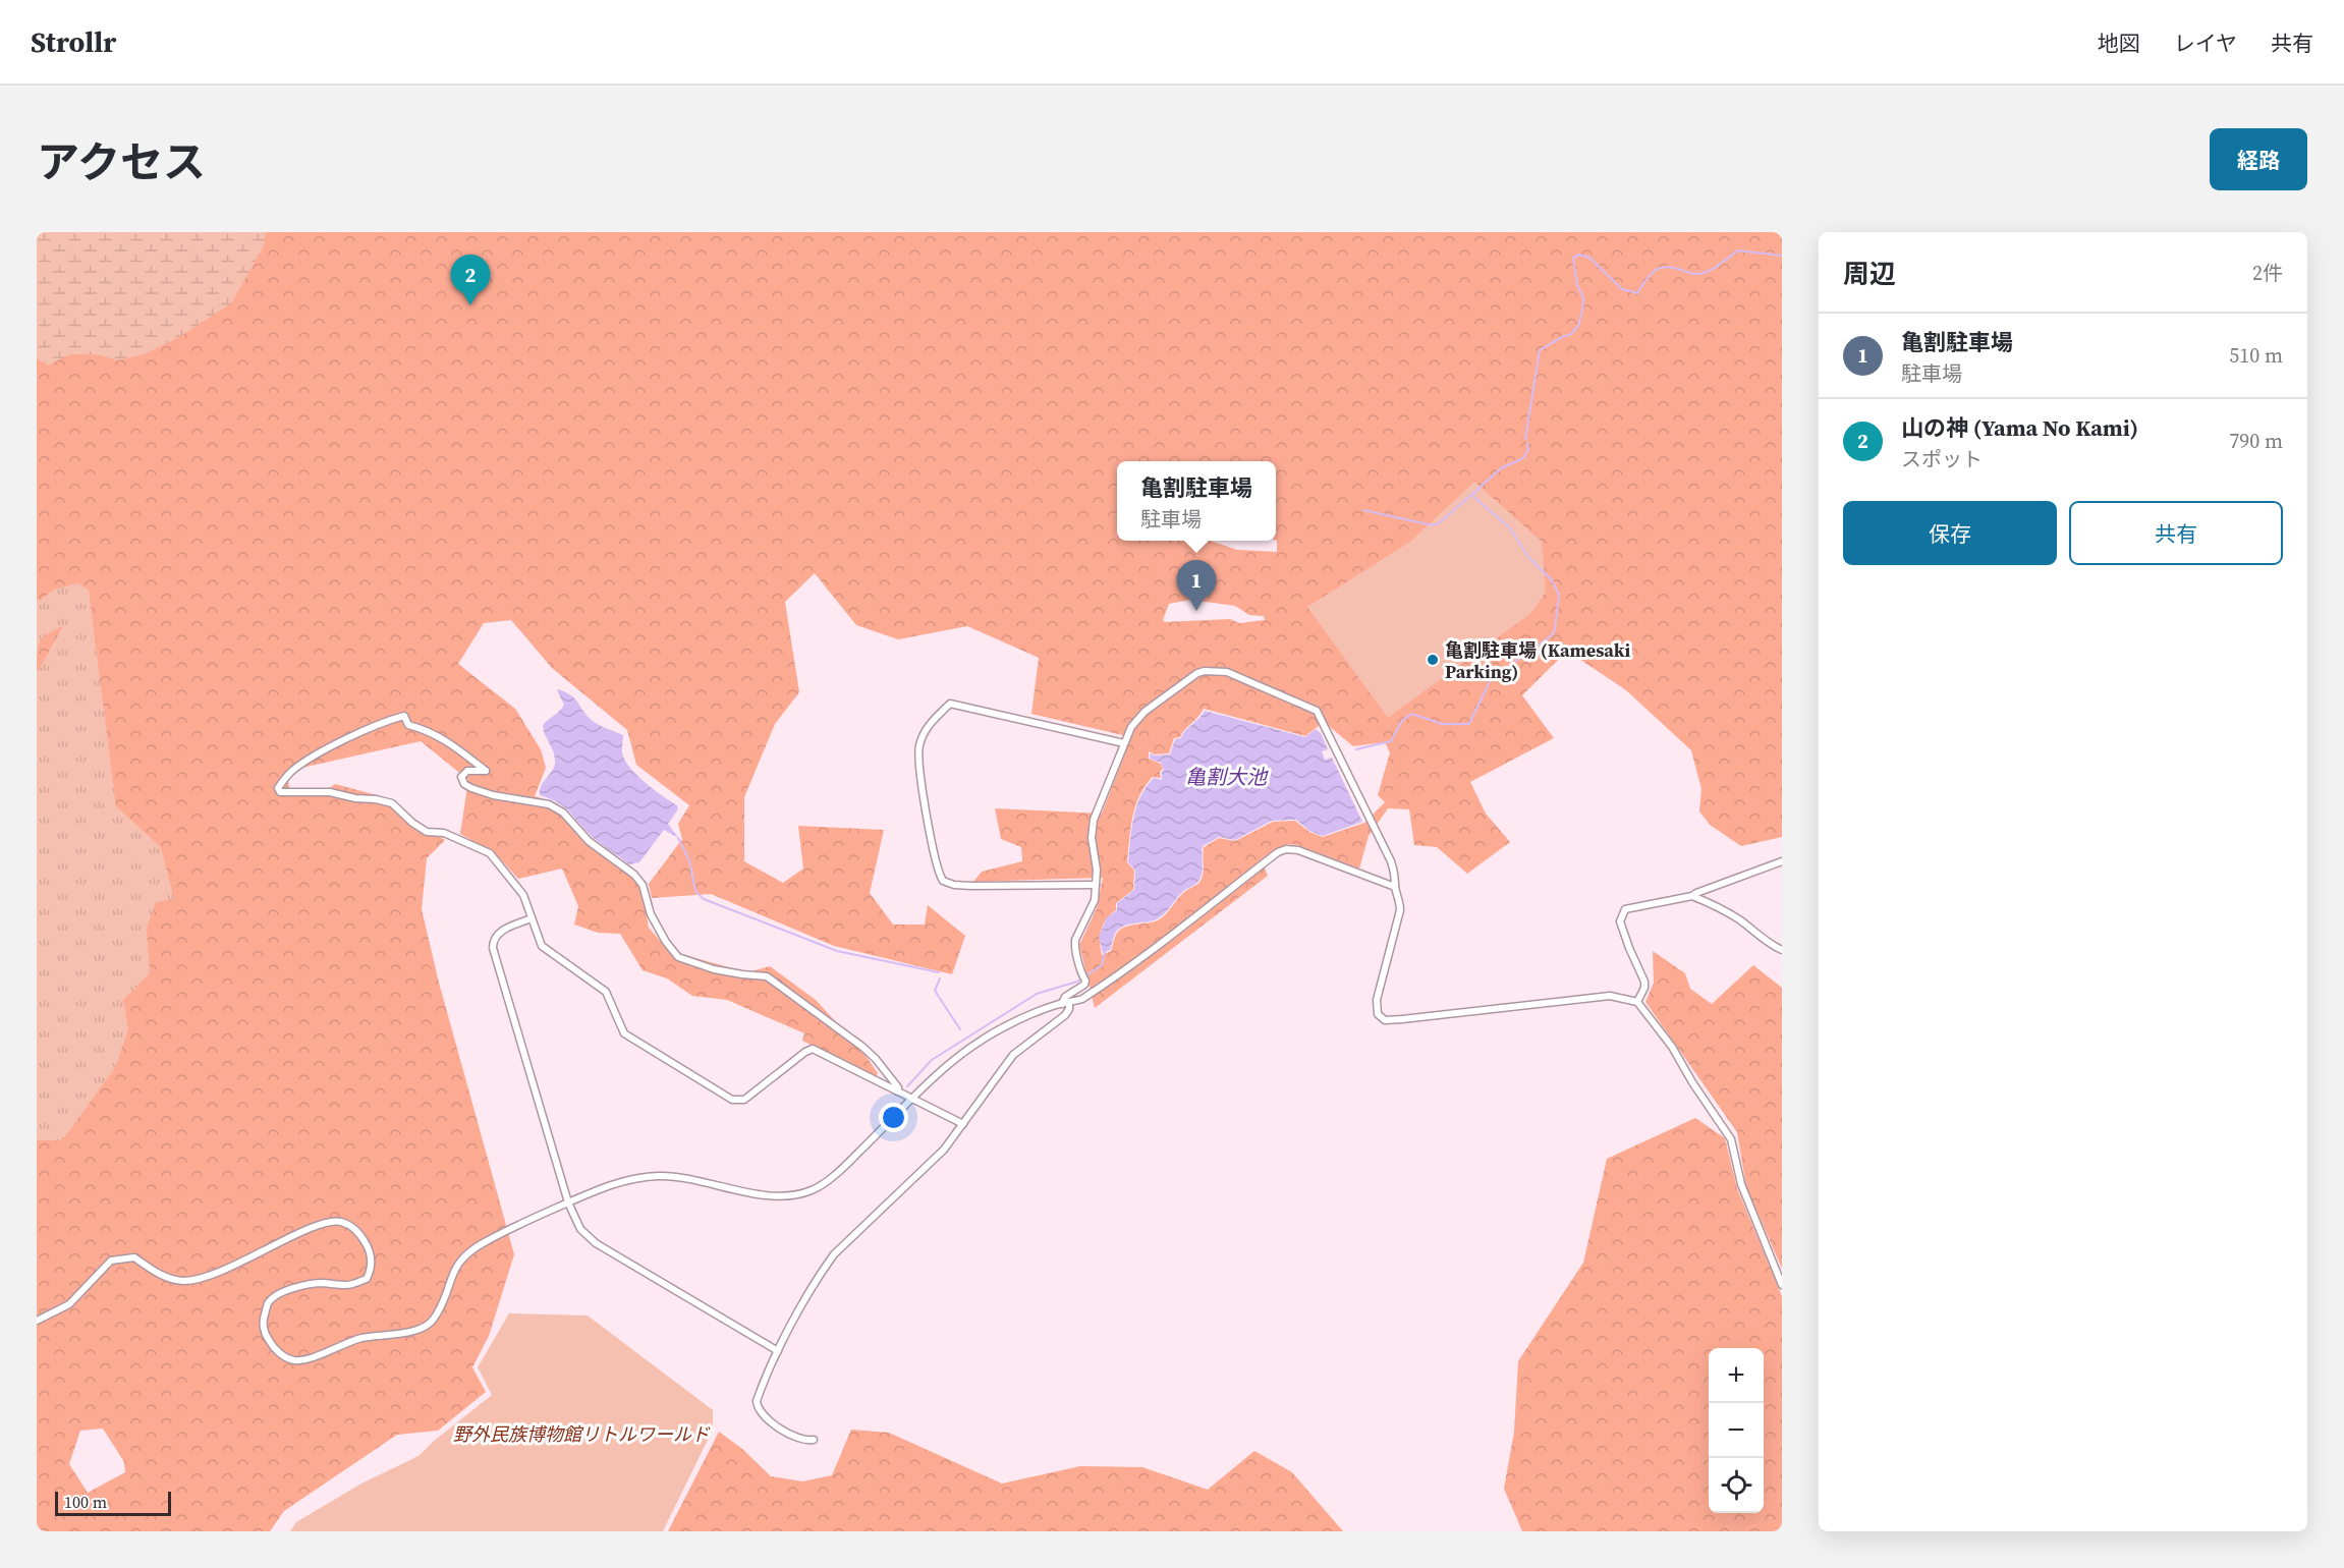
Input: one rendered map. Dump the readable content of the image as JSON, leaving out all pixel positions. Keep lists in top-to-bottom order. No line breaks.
{"water":["亀割大池"],"parks":["野外民族博物館リトルワールド"],"places":["亀割駐車場 (Kamesaki Parking)"],"scale_bar":"100 m","page":{"header":"Strollr","nav":["地図","レイヤ","共有"],"title":"アクセス","buttons":["経路",["保存","共有"]],"heading":["周辺","2件"],"pins":["2","1"],"list":[{"mark":"1","name":"亀割駐車場","note":"駐車場","value":"510 m"},{"mark":"2","name":"山の神 (Yama No Kami)","note":"スポット","value":"790 m"}],"popup":["亀割駐車場","駐車場"],"map_buttons":["+","−"],"scale":"100 m"}}
